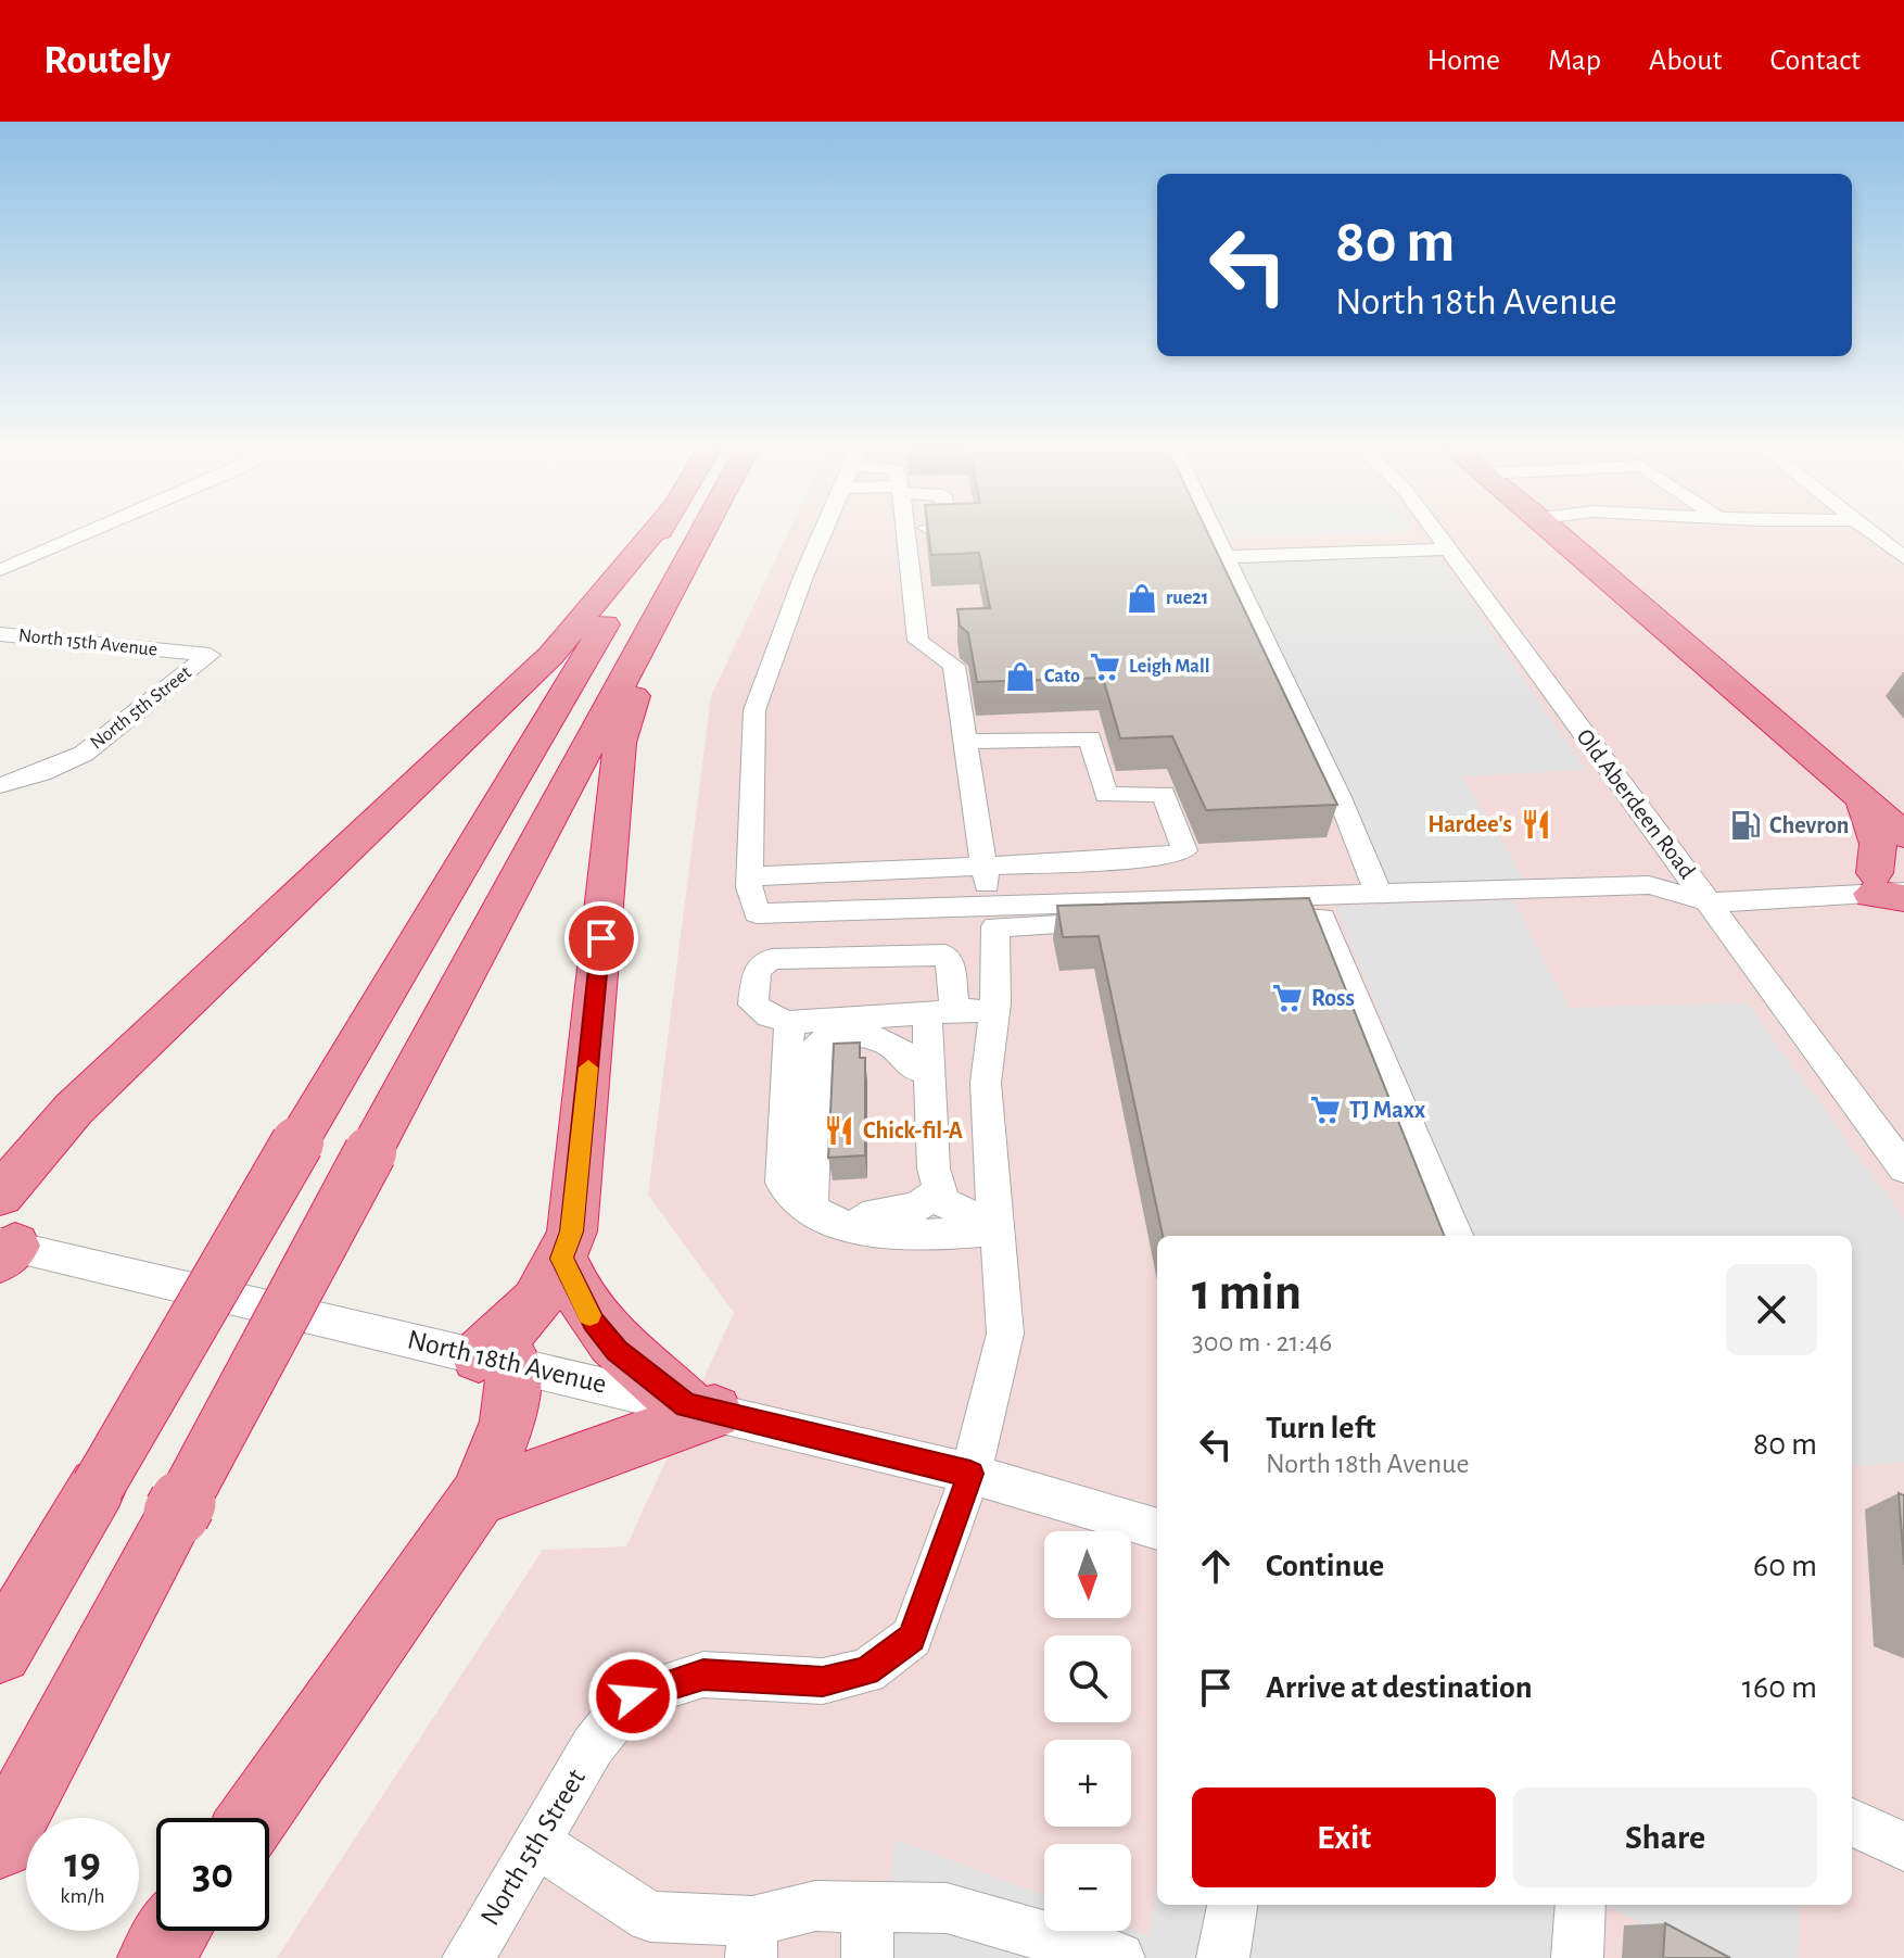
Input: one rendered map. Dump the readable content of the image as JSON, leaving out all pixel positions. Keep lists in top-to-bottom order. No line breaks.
{"streets":{"street":["North 15th Avenue","North 5th Street","Old Aberdeen Road","North 18th Avenue"]},"crossings":[["North 15th Avenue","North 5th Street"],["North 5th Street","North 18th Avenue"]],"places":{"shop":["rue21","Cato"],"supermarket":["Leigh Mall","Ross","TJ Maxx"],"restaurant":["Hardee's","Chick-fil-A"],"fuel station":["Chevron"]},"north":"bottom","page":{"header":"Routely","nav":["Home","Map","About","Contact"],"turn":["80 m","North 18th Avenue"],"heading":["1 min","300 m · 21:46"],"list":[{"name":"Turn left","note":"North 18th Avenue","value":"80 m"},{"name":"Continue","value":"60 m"},{"name":"Arrive at destination","value":"160 m"}],"map_buttons":["+","−"],"buttons":["Exit","Share"],"speed":"19 km/h","limit":"30"}}
